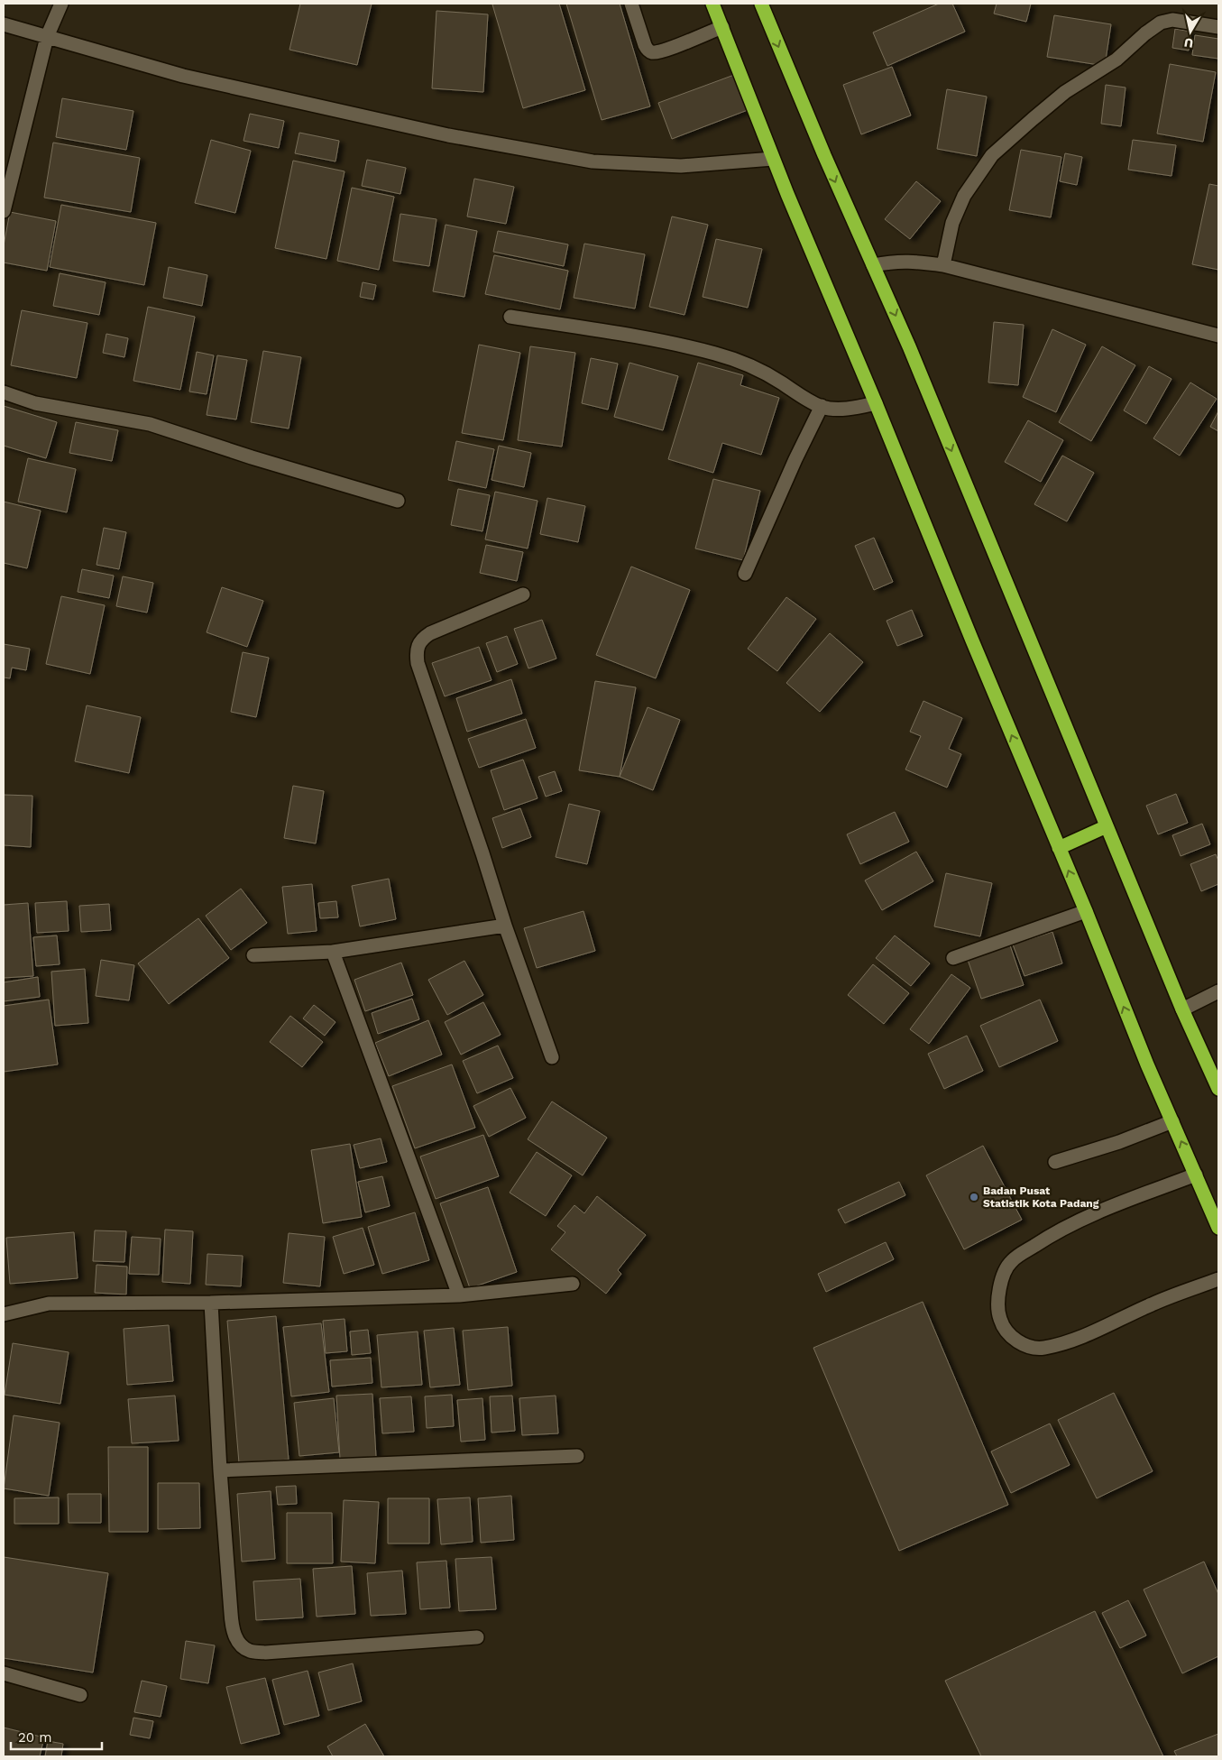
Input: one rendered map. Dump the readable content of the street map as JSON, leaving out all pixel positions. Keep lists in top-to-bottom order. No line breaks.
{"places":["Badan Pusat Statistik Kota Padang"],"scale_bar":"20 m","north":"bottom"}
